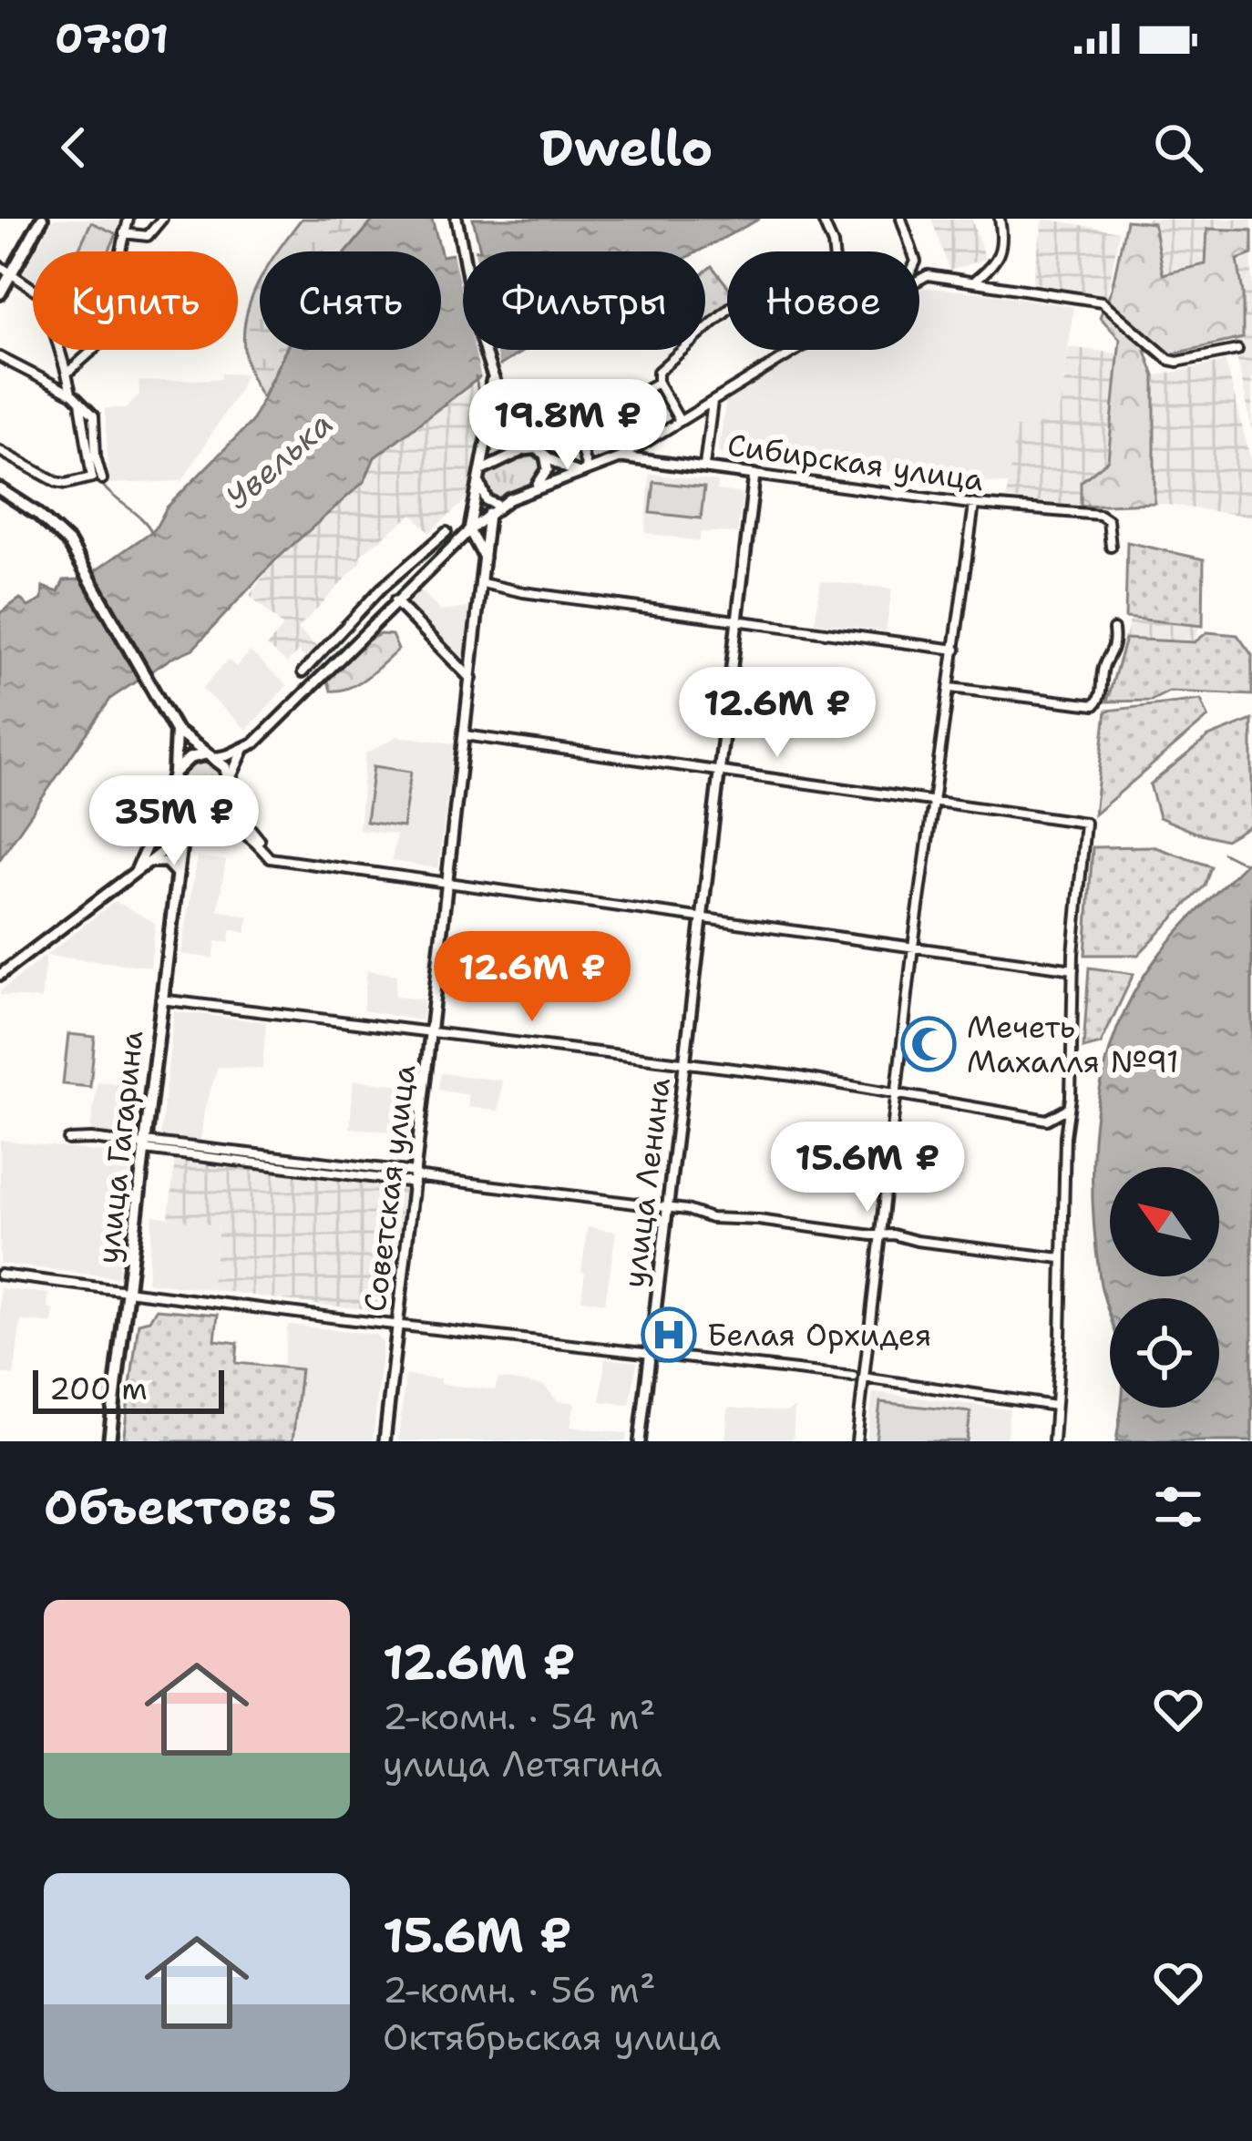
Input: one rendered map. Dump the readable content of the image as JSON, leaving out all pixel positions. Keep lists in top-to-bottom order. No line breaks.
{"streets":{"main road":["улица Гагарина"],"street":["Сибирская улица","улица Ленина","Советская улица"]},"crossings":[["Сибирская улица","улица Гагарина"],["Сибирская улица","улица Ленина"],["Сибирская улица","Советская улица"]],"water":["Увелька"],"places":{"mosque":["Мечеть Махалля №91"],"hospital":["Белая Орхидея"]},"scale_bar":"200 m","north":"top left","page":{"status":"07:01","header":"Dwello","chip":["Купить","Снять","Фильтры","Новое"],"price":["19.8M ₽","12.6M ₽","35M ₽","12.6M ₽","15.6M ₽"],"scale":"200 m","heading":"Объектов: 5","list":[{"name":"12.6M ₽","note":"2-комн. · 54 m² · улица Летягина"},{"name":"15.6M ₽","note":"2-комн. · 56 m² · Октябрьская улица"}]}}
